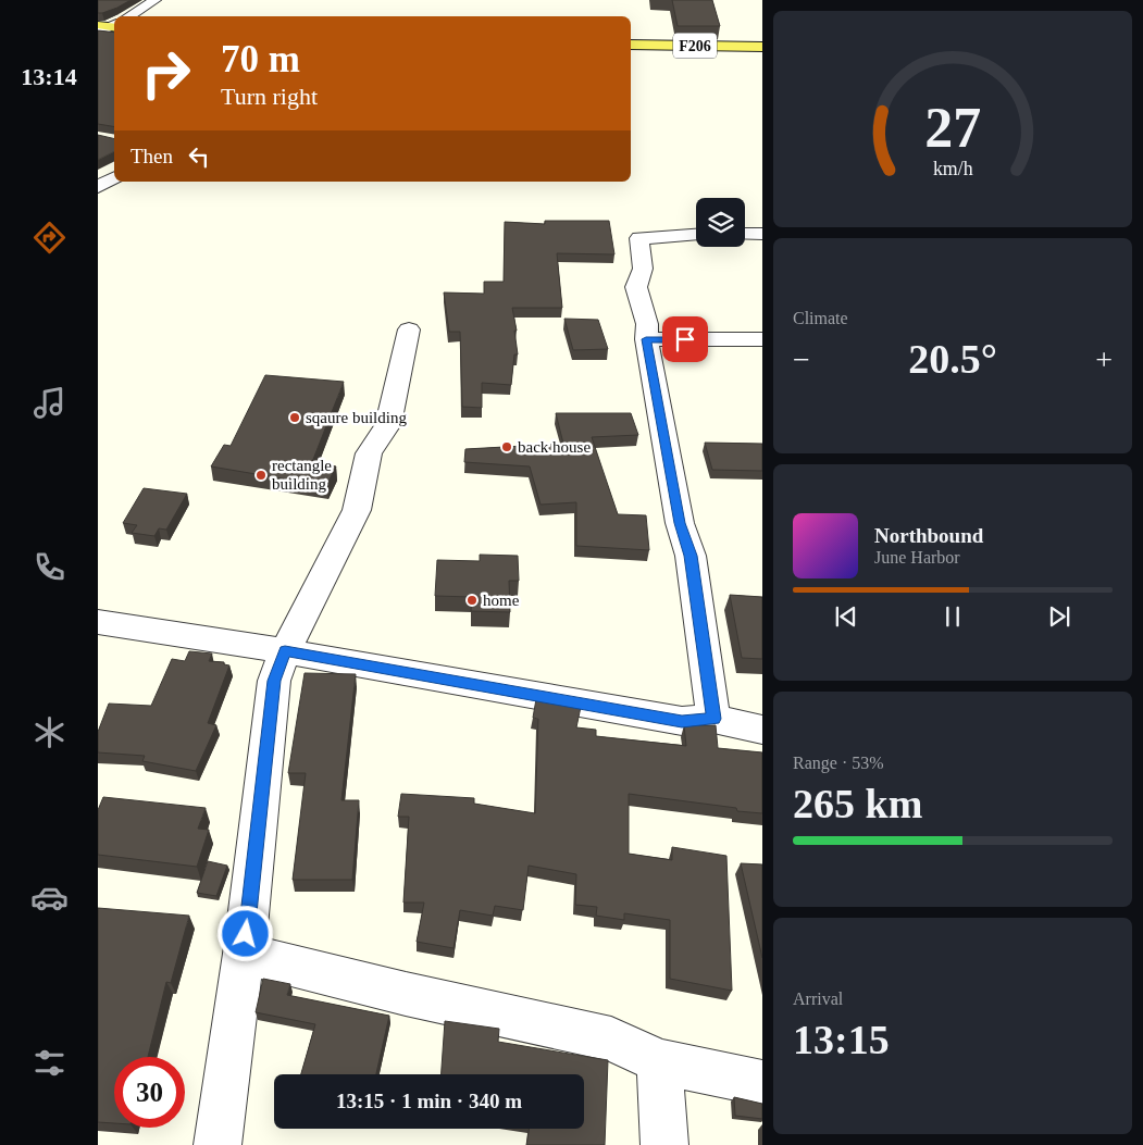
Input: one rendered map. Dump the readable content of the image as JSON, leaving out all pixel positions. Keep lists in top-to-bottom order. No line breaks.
{"streets":{"main road":["F206"]},"places":["sqaure building","back house","rectangle building","home"],"page":{"tabs":"13:14","turn":["70 m","Turn right"],"then":"Then","tile":["Climate",["Range · 53%","265 km"],["Arrival","13:15"]],"heat":["−","20.5°","+"],"song":["Northbound","June Harbor"],"limit":"30","trip":"13:15 · 1 min · 340 m","gauge":["27","km/h"]}}
